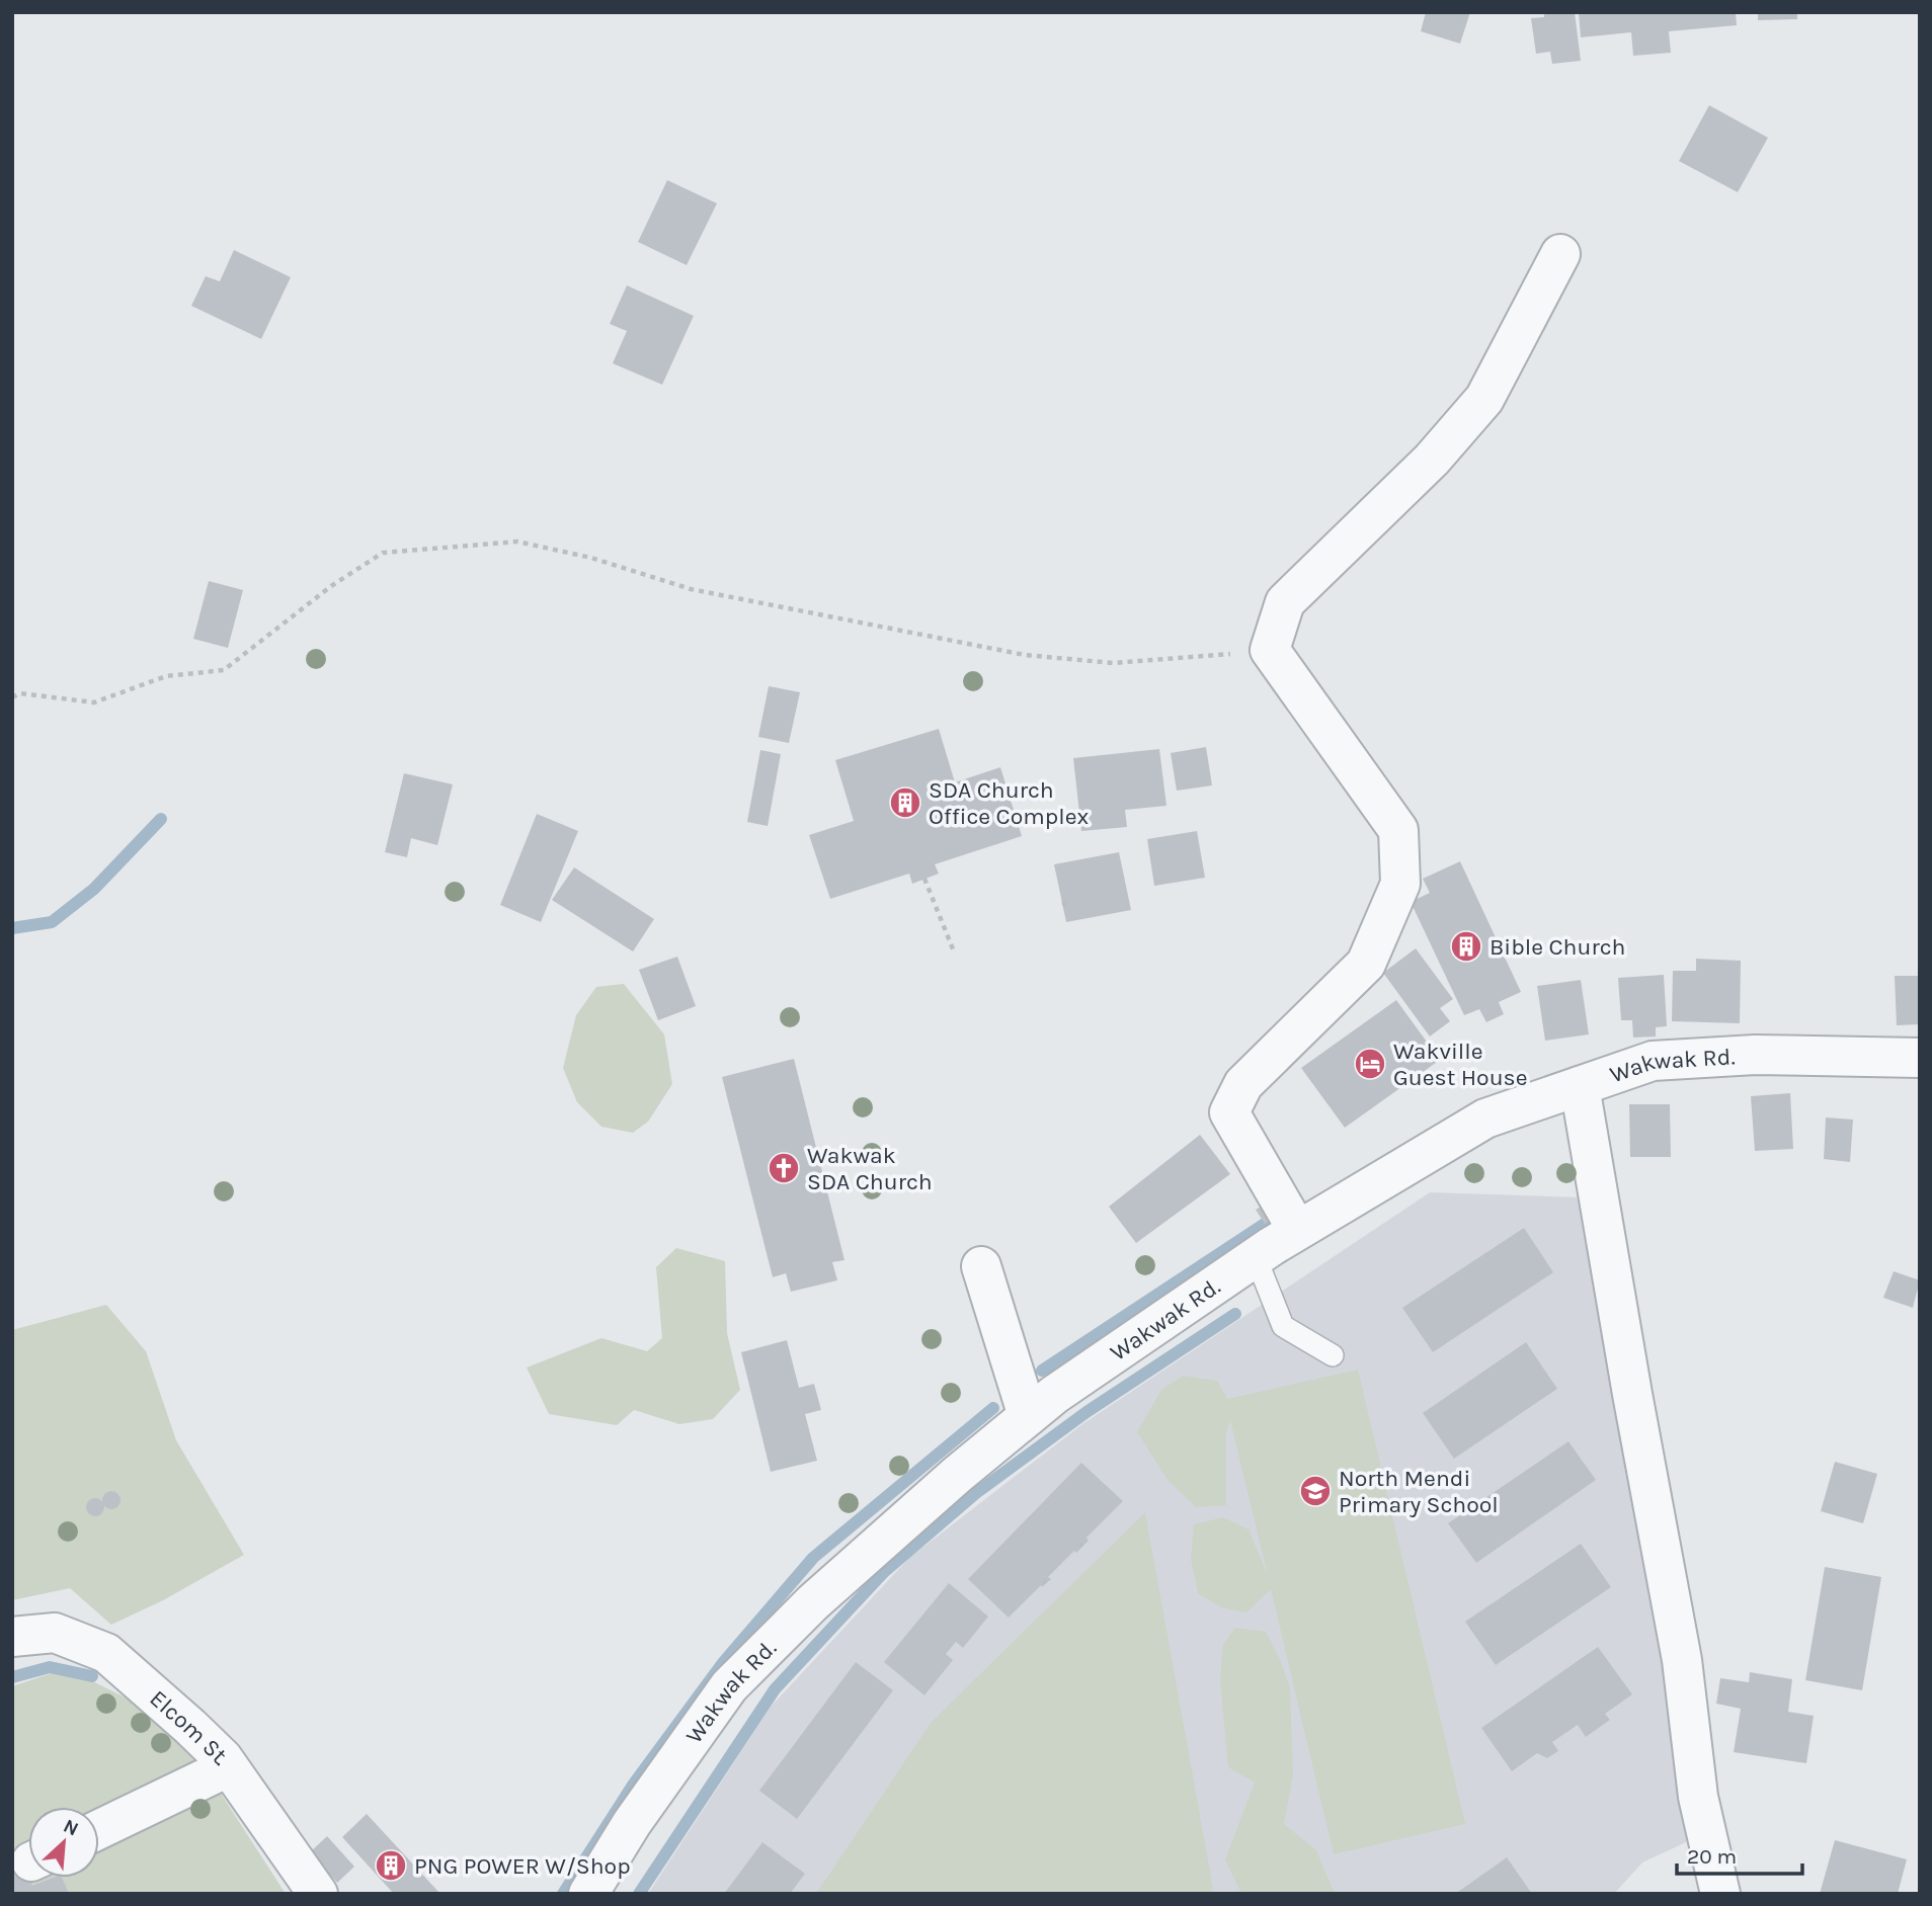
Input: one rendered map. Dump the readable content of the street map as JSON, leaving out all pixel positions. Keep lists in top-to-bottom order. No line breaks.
{"streets":{"street":["Wakwak Rd.","Elcom St."]},"places":{"building":["SDA Church Office Complex","Bible Church","PNG POWER W/Shop"],"hotel":["Wakville Guest House"],"church":["Wakwak SDA Church"],"school or university":["North Mendi Primary School"]},"scale_bar":"20 m","north":"top right"}
